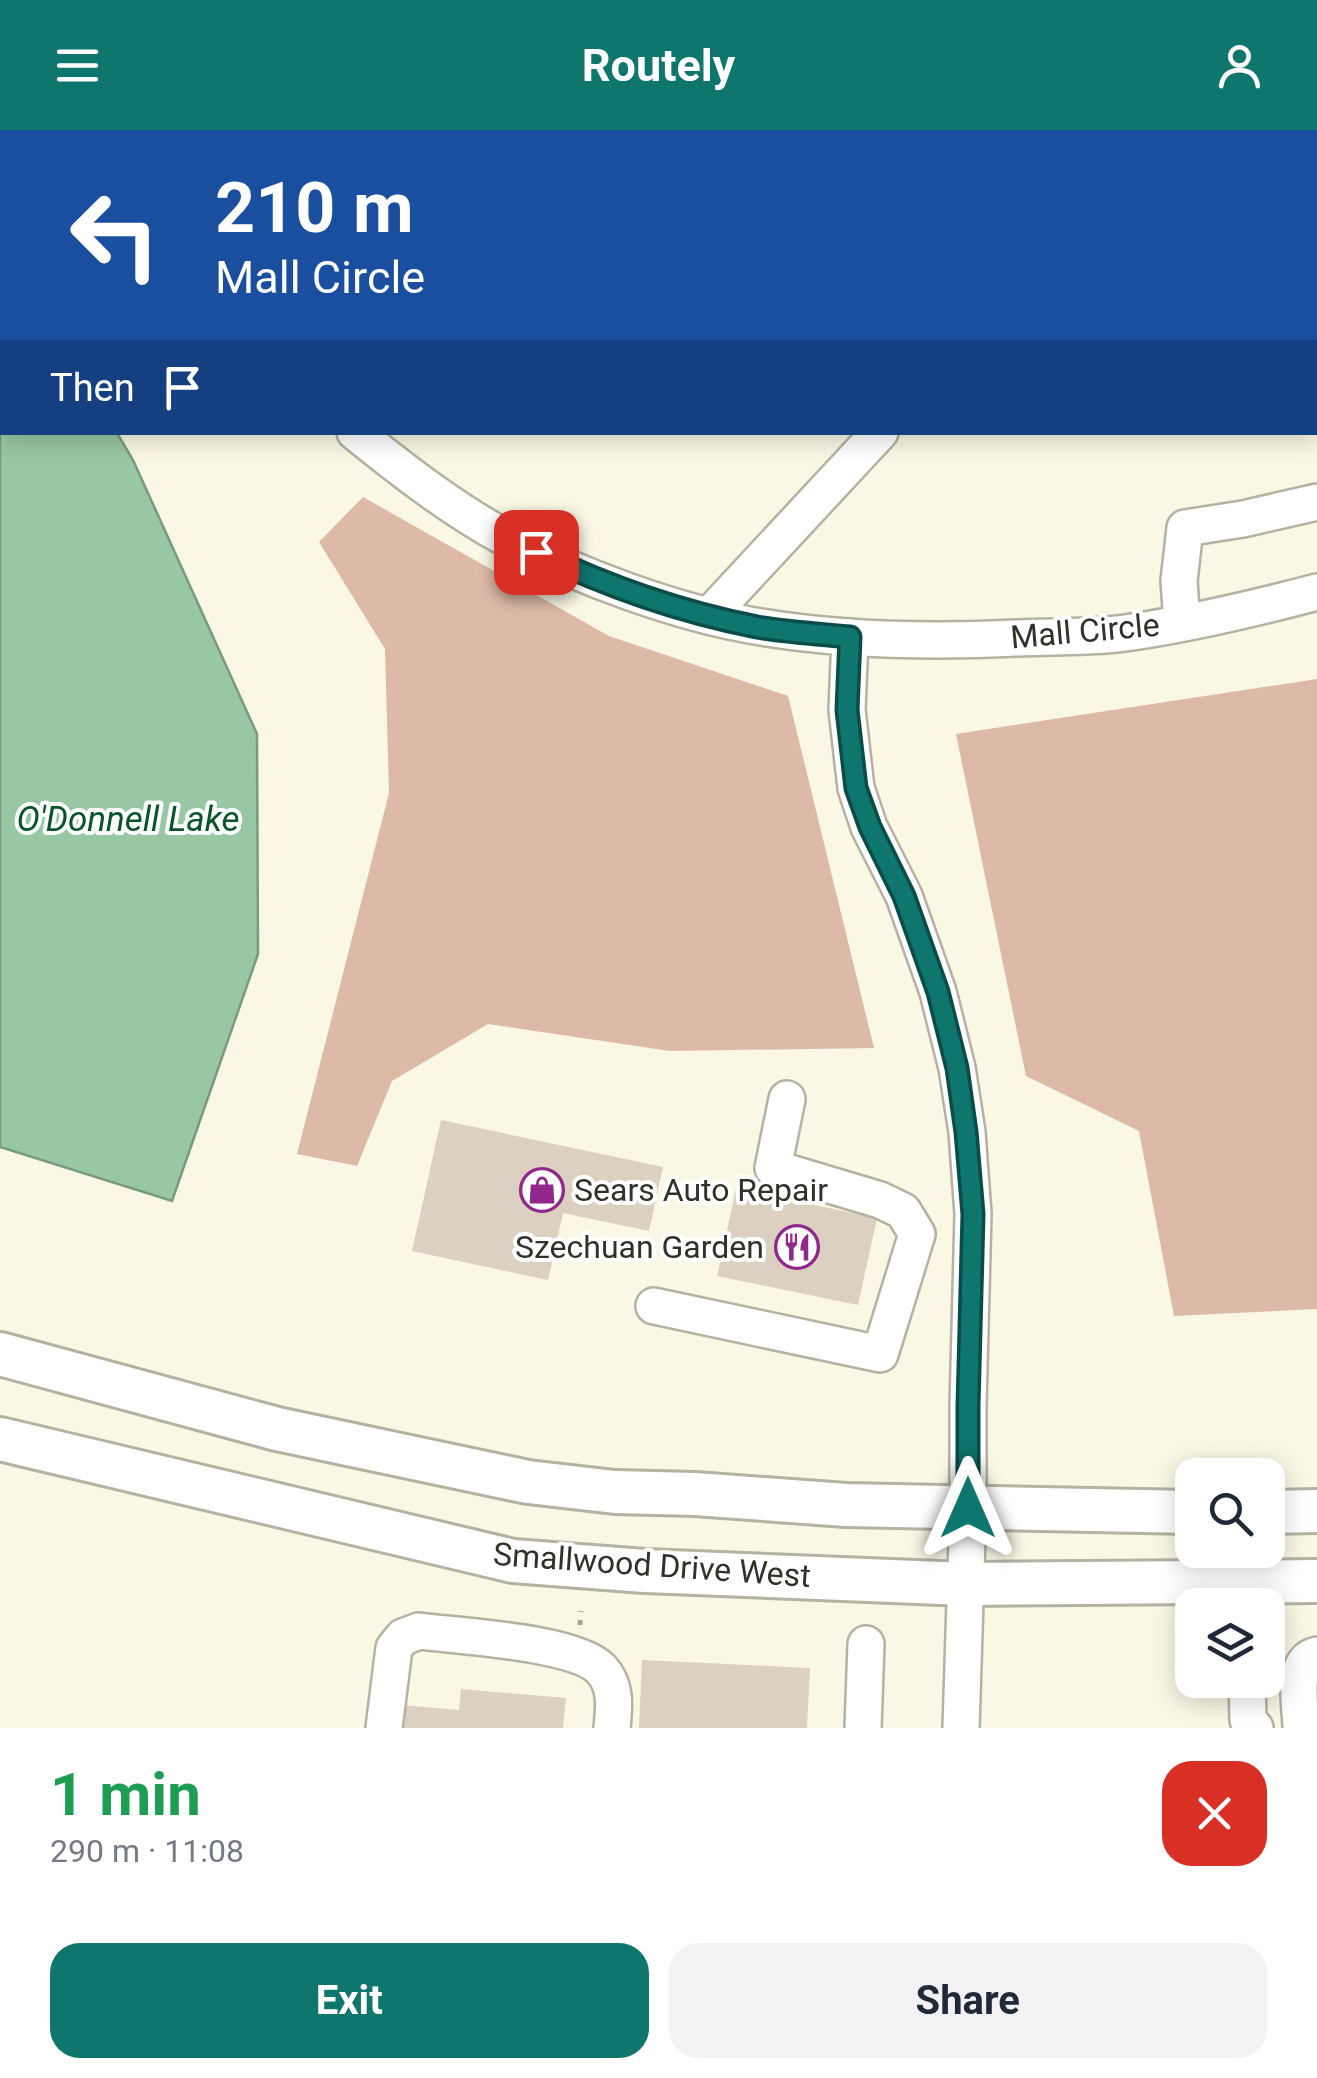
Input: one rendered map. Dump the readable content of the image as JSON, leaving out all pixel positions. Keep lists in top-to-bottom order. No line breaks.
{"streets":{"main road":["Smallwood Drive West"],"street":["Mall Circle"]},"water":["O'Donnell Lake"],"places":{"shop":["Sears Auto Repair"],"restaurant":["Szechuan Garden"]},"page":{"header":"Routely","turn":["210 m","Mall Circle"],"then":"Then","heading":["1 min","290 m · 11:08"],"buttons":["Exit","Share"]}}
